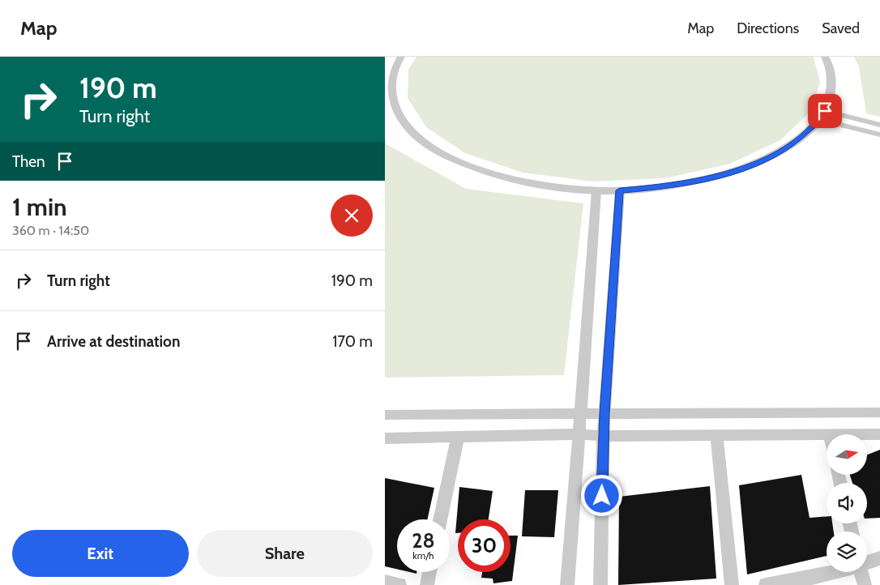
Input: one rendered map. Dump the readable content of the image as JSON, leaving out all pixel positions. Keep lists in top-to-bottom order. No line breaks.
{"north":"right","page":{"header":"Map","nav":["Map","Directions","Saved"],"turn":["190 m","Turn right"],"then":"Then","heading":["1 min","360 m · 14:50"],"list":[{"name":"Turn right","value":"190 m"},{"name":"Arrive at destination","value":"170 m"}],"speed":"28 km/h","limit":"30","buttons":["Exit","Share"]}}
